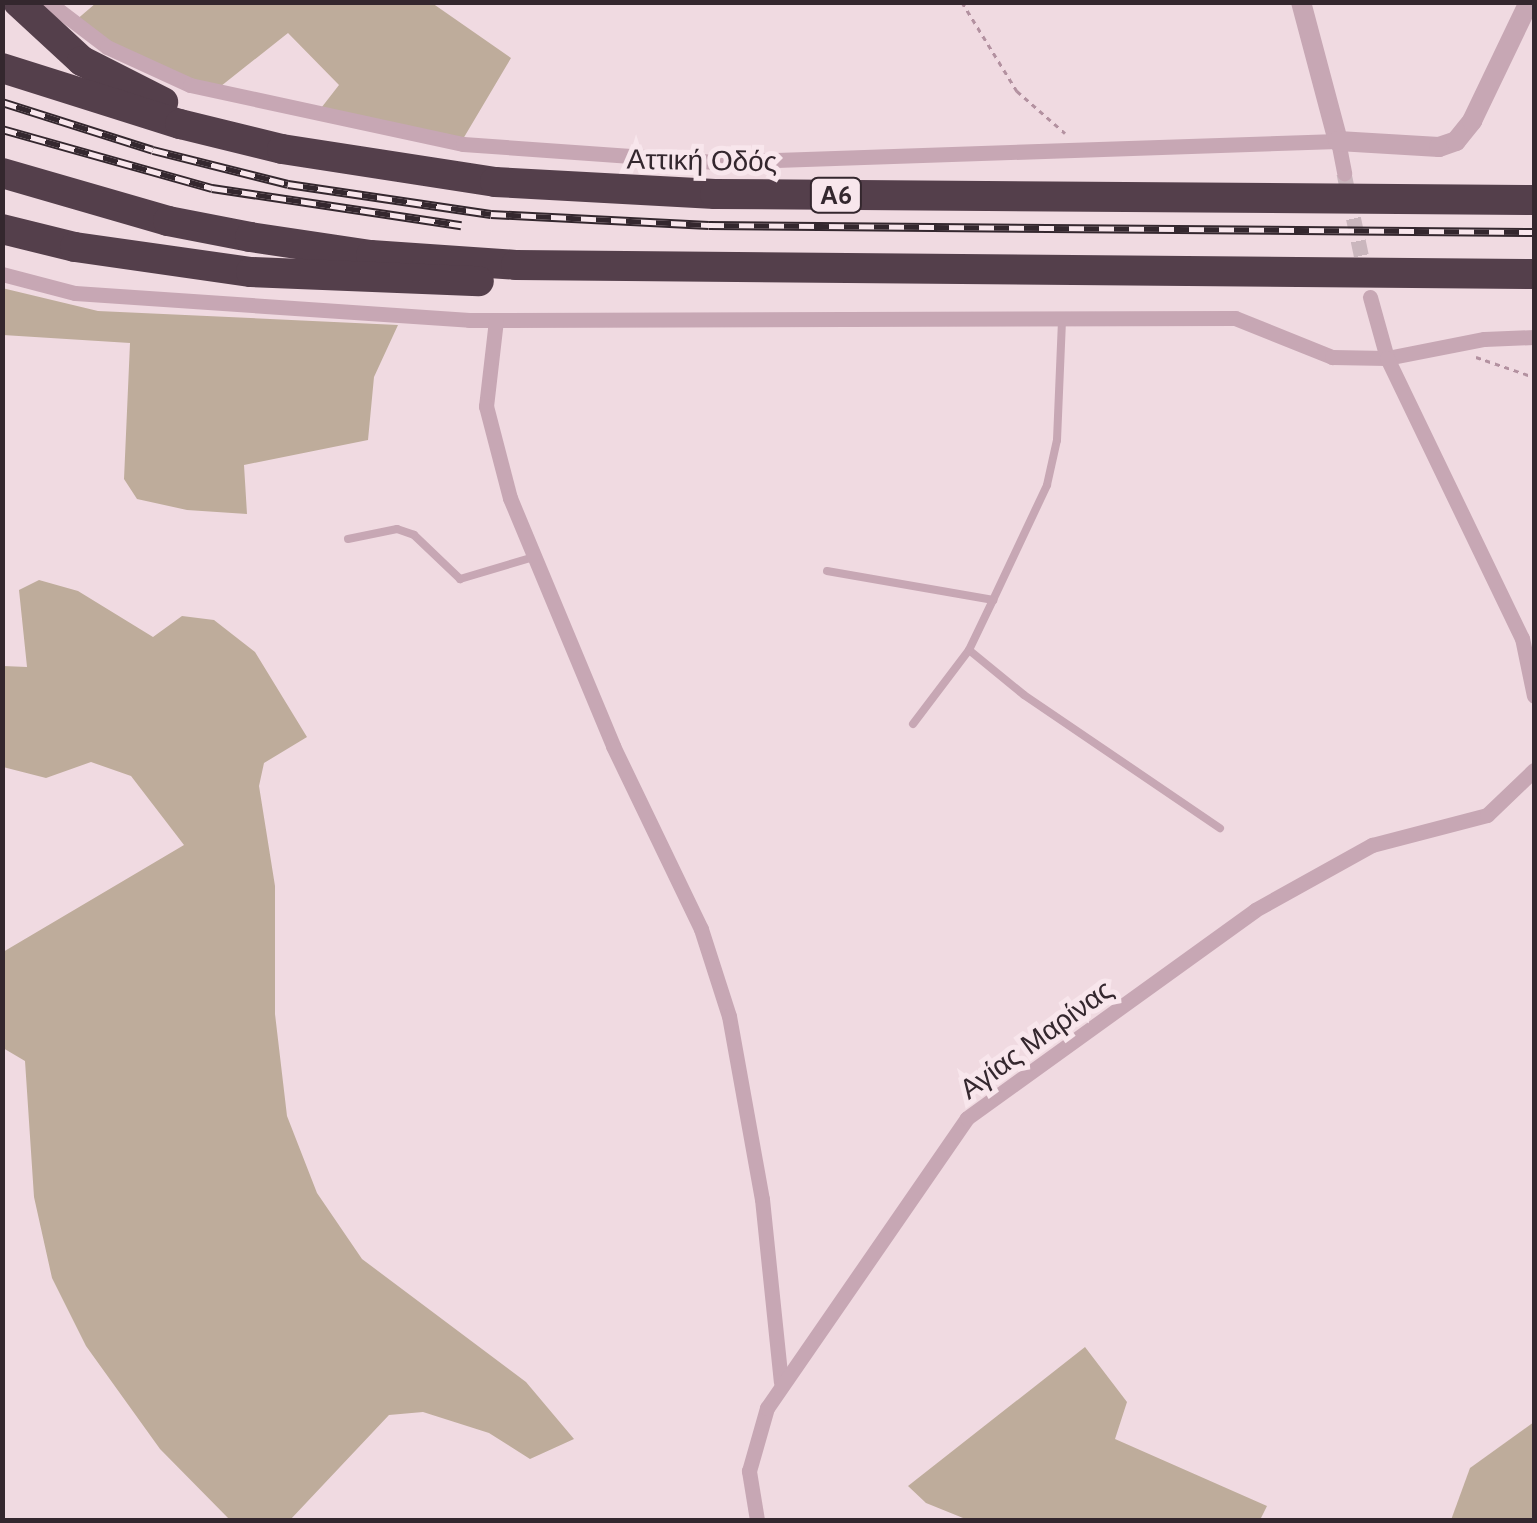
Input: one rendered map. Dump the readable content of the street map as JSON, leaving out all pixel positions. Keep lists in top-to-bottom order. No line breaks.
{"streets":{"highway":["Αττική Οδός","Α6"],"street":["Αγίας Μαρίνας"]}}
